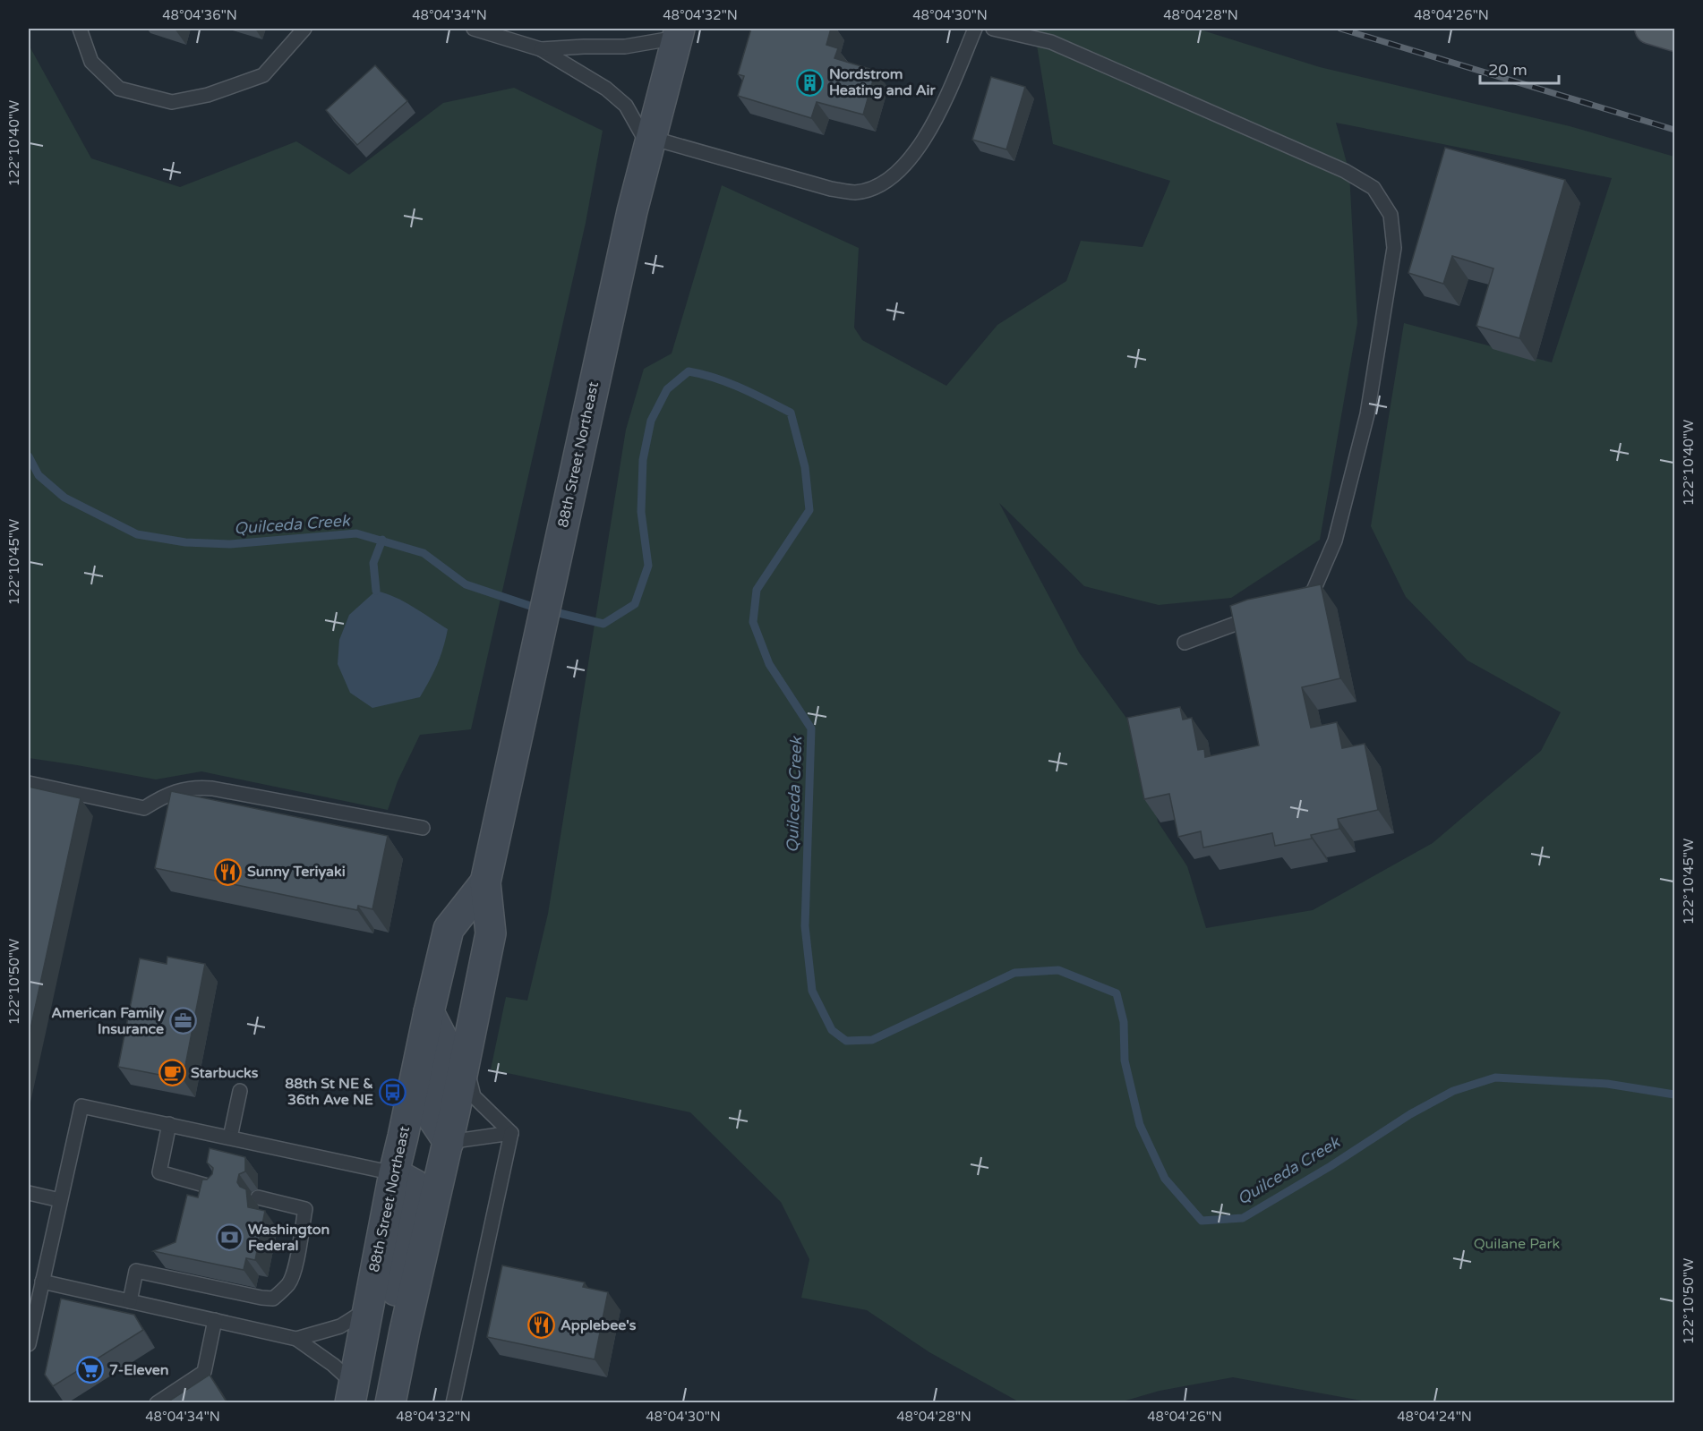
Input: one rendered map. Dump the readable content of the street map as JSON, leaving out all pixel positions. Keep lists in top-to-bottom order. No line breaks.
{"streets":{"main road":["88th Street Northeast"]},"water":["Quilceda Creek"],"parks":["Quilane Park"],"places":{"building":["Nordstrom Heating and Air"],"restaurant":["Sunny Teriyaki","Applebee's"],"office":["American Family Insurance"],"cafe":["Starbucks"],"bus stop":["88th St NE & 36th Ave NE"],"bank":["Washington Federal"],"supermarket":["7-Eleven"]},"scale_bar":"20 m","coordinates":["48°04'36\"N","48°04'34\"N","48°04'32\"N","48°04'30\"N","48°04'28\"N","48°04'26\"N","122°10'40\"W","122°10'45\"W","122°10'50\"W","48°04'24\"N"]}
